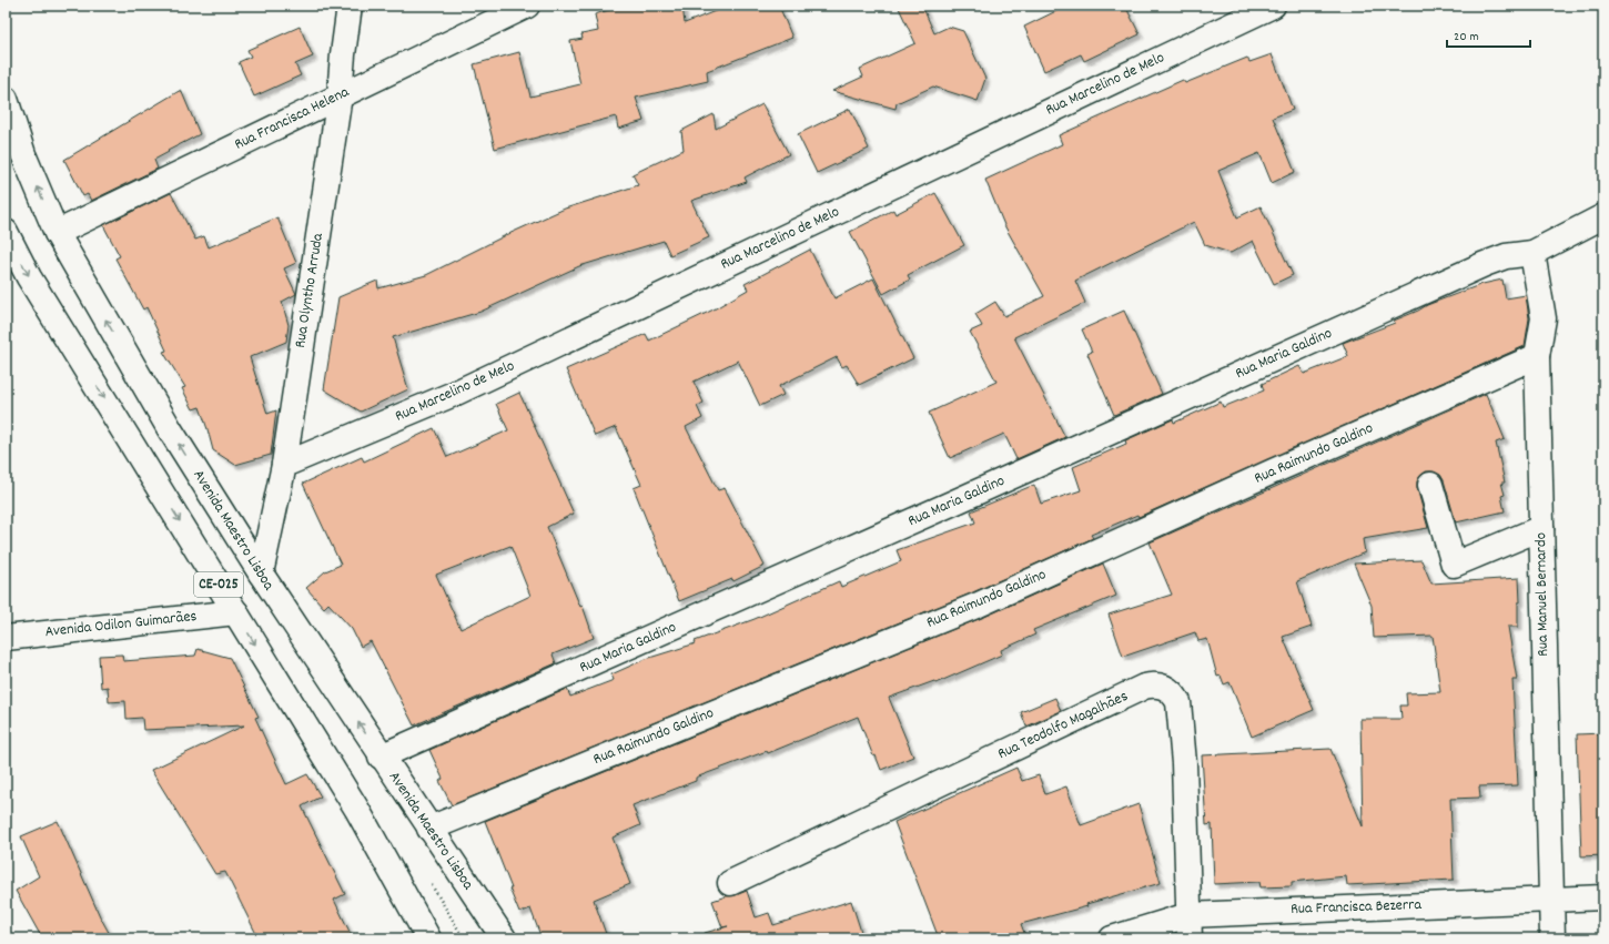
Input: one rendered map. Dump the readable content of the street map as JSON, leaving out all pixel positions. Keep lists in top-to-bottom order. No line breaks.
{"streets":{"main road":["Rua Marcelino de Melo","Rua Francisca Helena","Rua Olyntho Arruda","Rua Maria Galdino","Rua Raimundo Galdino","Avenida Maestro Lisboa","CE-025","Rua Manuel Bernardo","Avenida Odilon Guimarães","Rua Teodolfo Magalhães","Rua Francisca Bezerra"]},"crossings":[["Rua Marcelino de Melo","Rua Olyntho Arruda"],["Rua Francisca Helena","Rua Olyntho Arruda"],["Rua Francisca Helena","Avenida Maestro Lisboa"],["Rua Olyntho Arruda","Avenida Maestro Lisboa"],["Rua Maria Galdino","Avenida Maestro Lisboa"],["Rua Maria Galdino","Rua Manuel Bernardo"],["Rua Raimundo Galdino","Avenida Maestro Lisboa"],["Rua Raimundo Galdino","Rua Manuel Bernardo"],["CE-025","Avenida Odilon Guimarães"],["Rua Manuel Bernardo","Rua Francisca Bezerra"],["Rua Teodolfo Magalhães","Rua Francisca Bezerra"]],"scale_bar":"20 m"}
